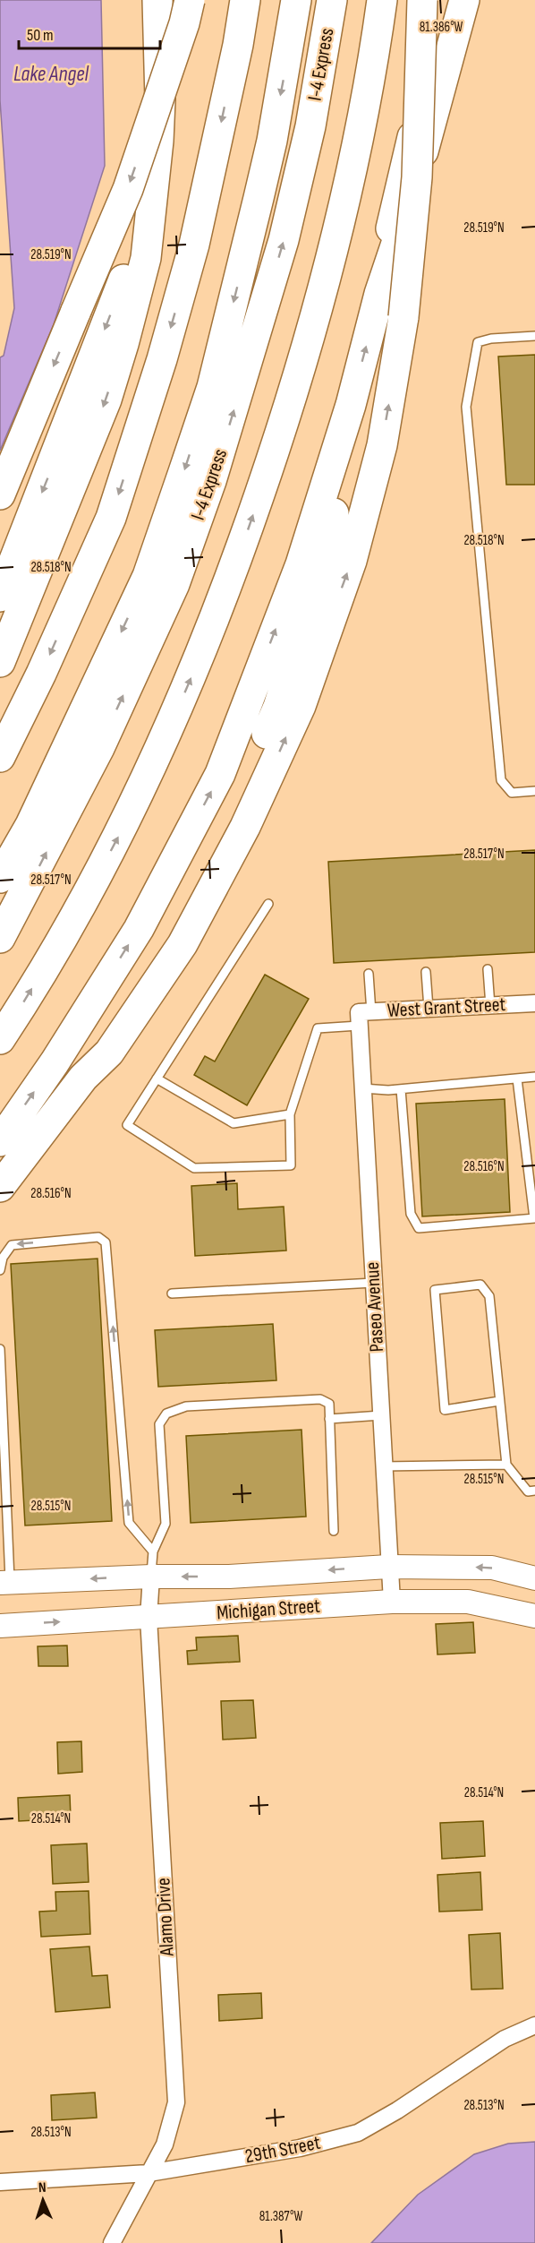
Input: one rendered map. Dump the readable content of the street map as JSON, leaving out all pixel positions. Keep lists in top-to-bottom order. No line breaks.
{"streets":{"highway":["I-4 Express"],"main road":["Michigan Street"],"street":["West Grant Street","Paseo Avenue","Alamo Drive","29th Street"]},"crossings":[["West Grant Street","Paseo Avenue"],["Paseo Avenue","Michigan Street"],["Michigan Street","Alamo Drive"],["Alamo Drive","29th Street"]],"water":["Lake Angel"],"scale_bar":"50 m","north":"top","coordinates":["81.386°W","28.519°N","28.518°N","28.517°N","28.516°N","28.515°N","28.514°N","28.513°N","81.387°W"]}
